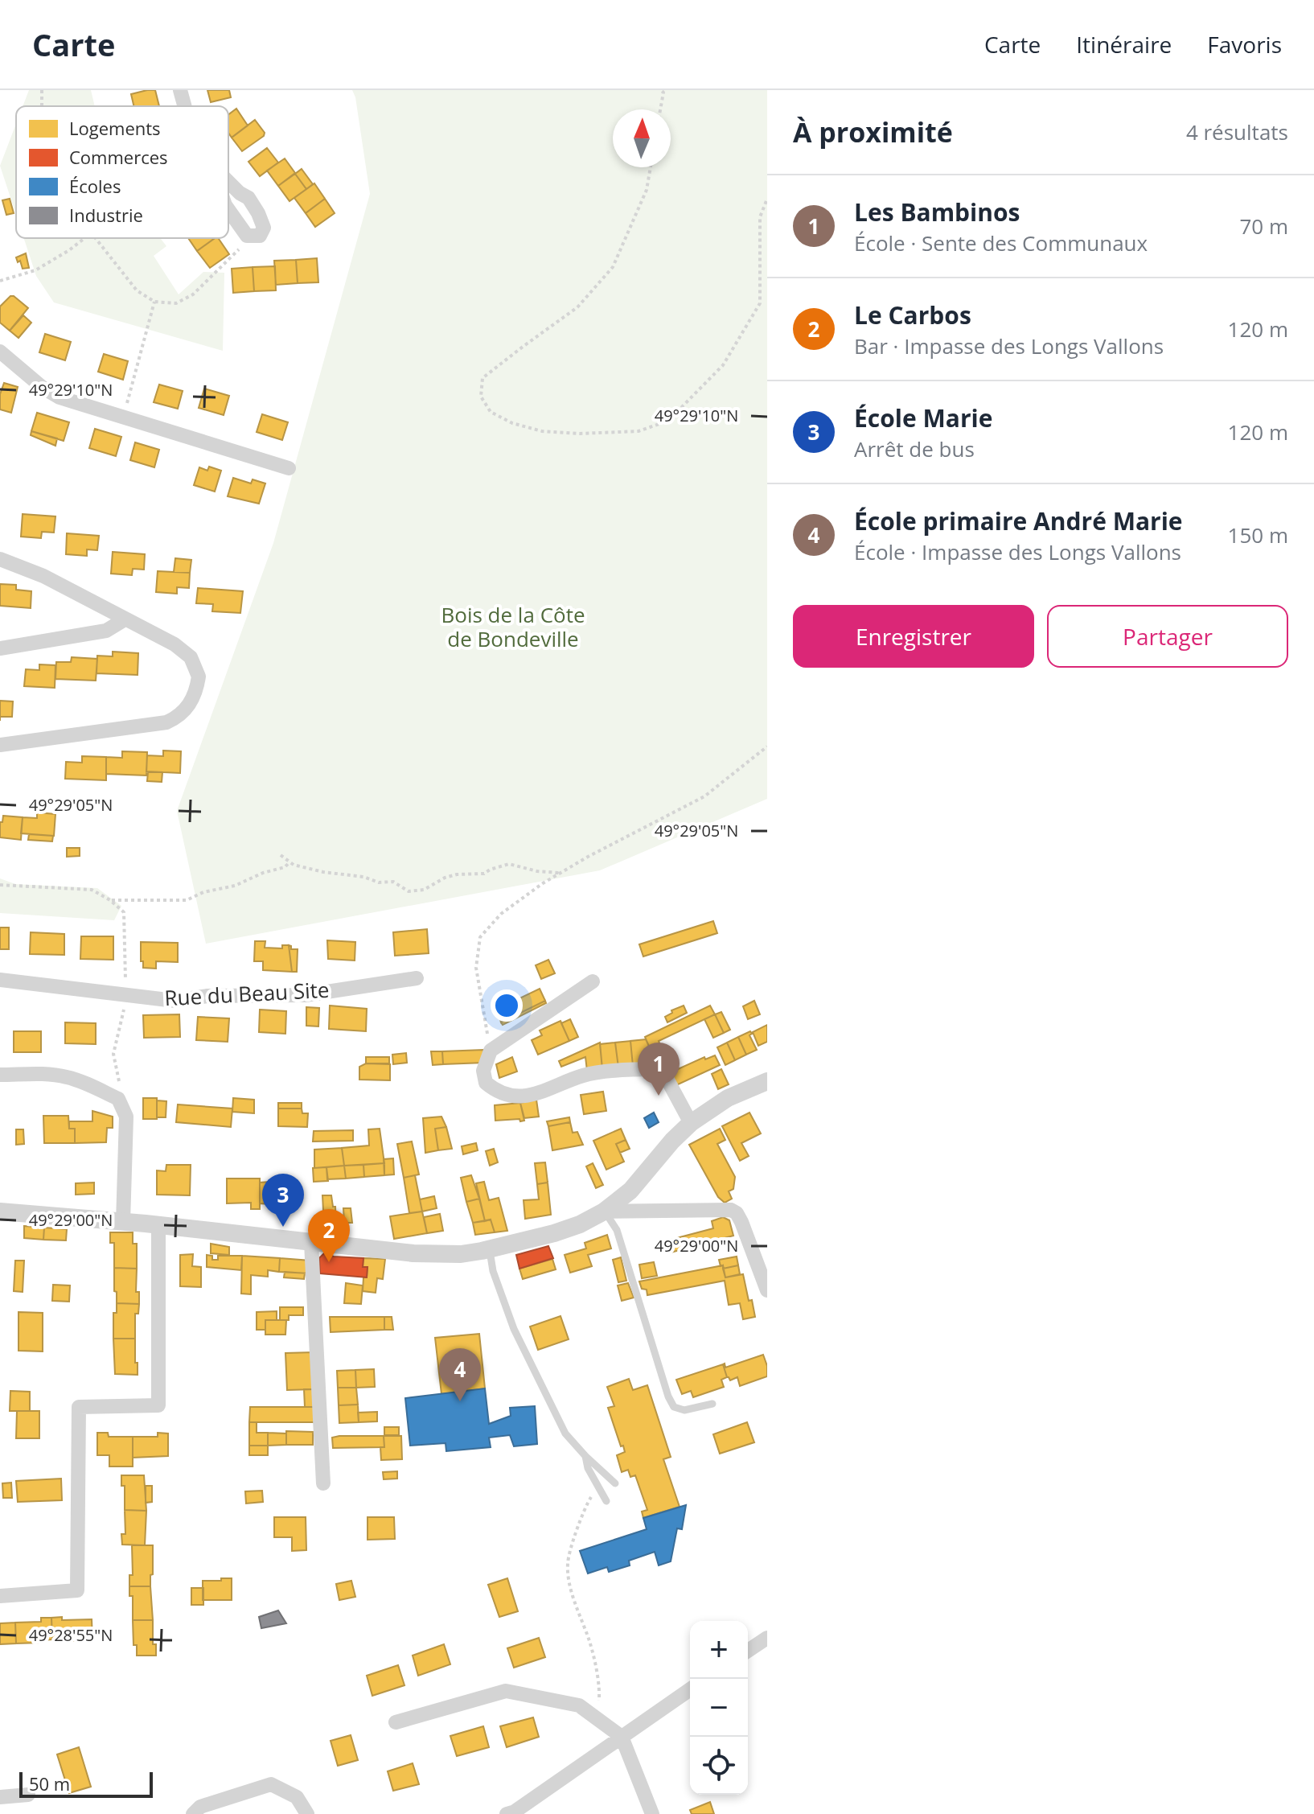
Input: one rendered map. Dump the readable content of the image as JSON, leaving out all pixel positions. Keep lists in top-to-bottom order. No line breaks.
{"streets":{"street":["Rue du Beau Site"]},"parks":["Bois de la Côte de Bondeville"],"legend":["Logements","Commerces","Écoles","Industrie"],"scale_bar":"50 m","north":"top","page":{"header":"Carte","nav":["Carte","Itinéraire","Favoris"],"heading":["À proximité","4 résultats"],"list":[{"mark":"1","name":"Les Bambinos","note":"École · Sente des Communaux","value":"70 m"},{"mark":"2","name":"Le Carbos","note":"Bar · Impasse des Longs Vallons","value":"120 m"},{"mark":"3","name":"École Marie","note":"Arrêt de bus","value":"120 m"},{"mark":"4","name":"École primaire André Marie","note":"École · Impasse des Longs Vallons","value":"150 m"}],"buttons":["Enregistrer","Partager"],"pins":["1","3","2","4"],"map_buttons":["+","−"],"scale":"50 m"},"coordinates":["49°29'10\"N","49°29'05\"N","49°29'00\"N","49°28'55\"N"]}
